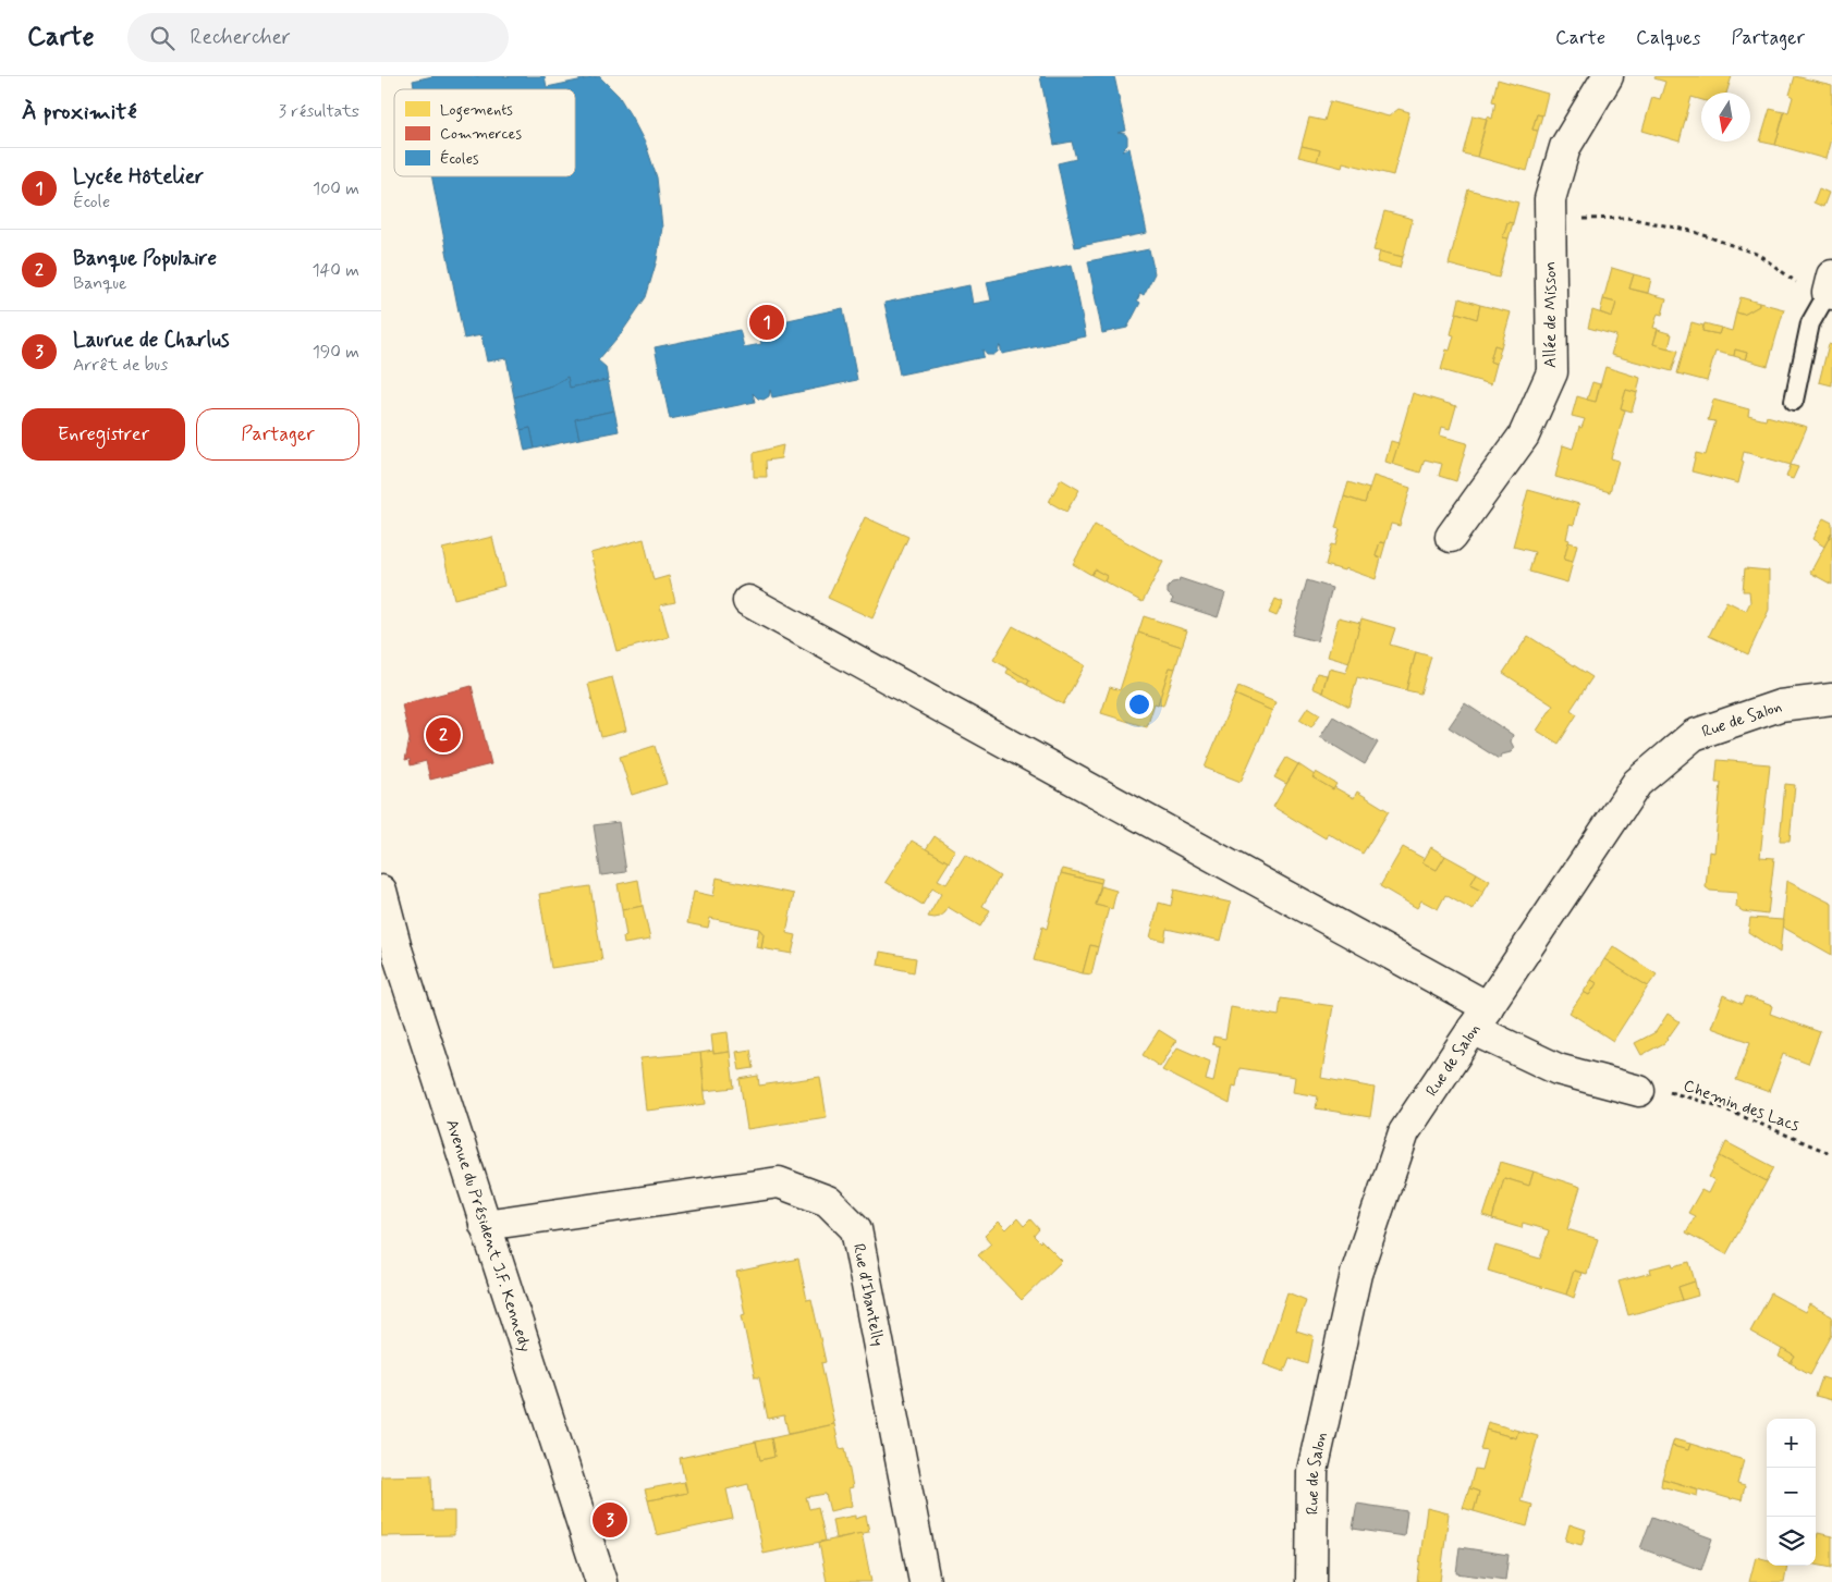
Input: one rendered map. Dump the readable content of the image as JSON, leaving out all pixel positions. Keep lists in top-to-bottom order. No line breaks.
{"streets":{"street":["Allée de Misson","Rue de Salon","Avenue du Président J.F. Kennedy","Rue d'Ibantelly"],"path":["Chemin des Lacs"]},"crossings":[["Avenue du Président J.F. Kennedy","Rue d'Ibantelly"]],"legend":["Logements","Commerces","Écoles"],"north":"bottom","page":{"header":"Carte","search":"Rechercher","nav":["Carte","Calques","Partager"],"heading":["À proximité","3 résultats"],"list":[{"mark":"1","name":"Lycée Hôtelier","note":"École","value":"100 m"},{"mark":"2","name":"Banque Populaire","note":"Banque","value":"140 m"},{"mark":"3","name":"Laurue de Charlus","note":"Arrêt de bus","value":"190 m"}],"pins":["1","2","3"],"buttons":["Enregistrer","Partager"],"map_buttons":["+","−"]}}
